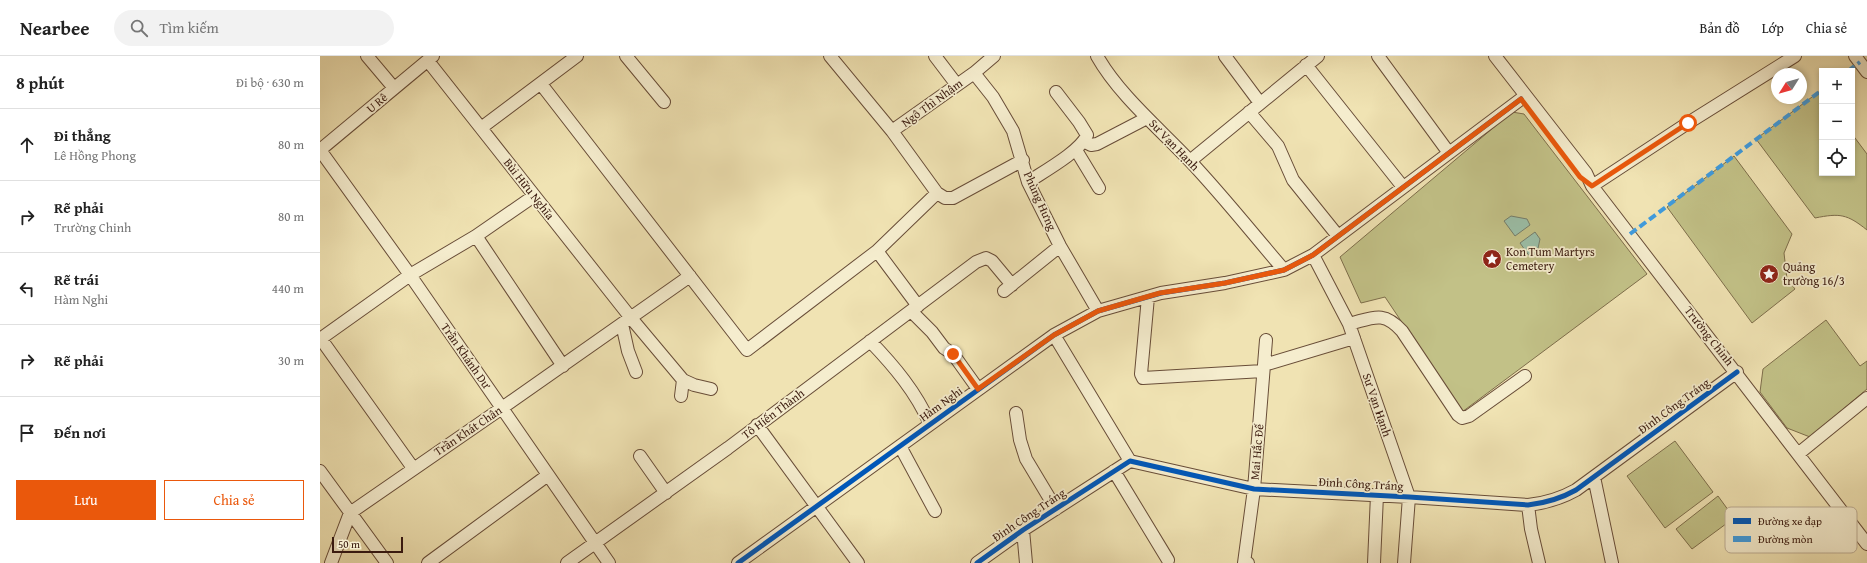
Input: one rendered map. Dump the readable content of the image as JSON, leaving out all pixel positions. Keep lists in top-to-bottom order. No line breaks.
{"streets":{"street":["U Rê","Ngô Thì Nhậm","Sư Vạn Hạnh","Bùi Hữu Nghĩa","Phùng Hưng","Trường Chinh","Trần Khánh Dư","Hàm Nghi","Đinh Công Tráng","Tô Hiến Thành","Trần Khát Chân","Mai Hắc Đế"]},"crossings":[["U Rê","Bùi Hữu Nghĩa"],["U Rê","Trần Khánh Dư"],["Ngô Thì Nhậm","Phùng Hưng"],["Sư Vạn Hạnh","Hàm Nghi"],["Sư Vạn Hạnh","Đinh Công Tráng"],["Bùi Hữu Nghĩa","Trần Khát Chân"],["Phùng Hưng","Hàm Nghi"],["Phùng Hưng","Tô Hiến Thành"],["Trường Chinh","Hàm Nghi"],["Trường Chinh","Đinh Công Tráng"],["Trần Khánh Dư","Tô Hiến Thành"],["Trần Khánh Dư","Trần Khát Chân"],["Đinh Công Tráng","Mai Hắc Đế"]],"places":{"place":["Kon Tum Martyrs Cemetery","Quảng trường 16/3"]},"legend":["Đường xe đạp","Đường mòn"],"scale_bar":"50 m","north":"bottom left","page":{"header":"Nearbee","search":"Tìm kiếm","nav":["Bản đồ","Lớp","Chia sẻ"],"heading":["8 phút","Đi bộ · 630 m"],"map_buttons":["+","−"],"list":[["Đi thẳng","Lê Hồng Phong","80 m"],["Rẽ phải","Trường Chinh","80 m"],["Rẽ trái","Hàm Nghi","440 m"],["Rẽ phải","30 m"],"Đến nơi"],"buttons":["Lưu","Chia sẻ"],"scale":"50 m"}}
